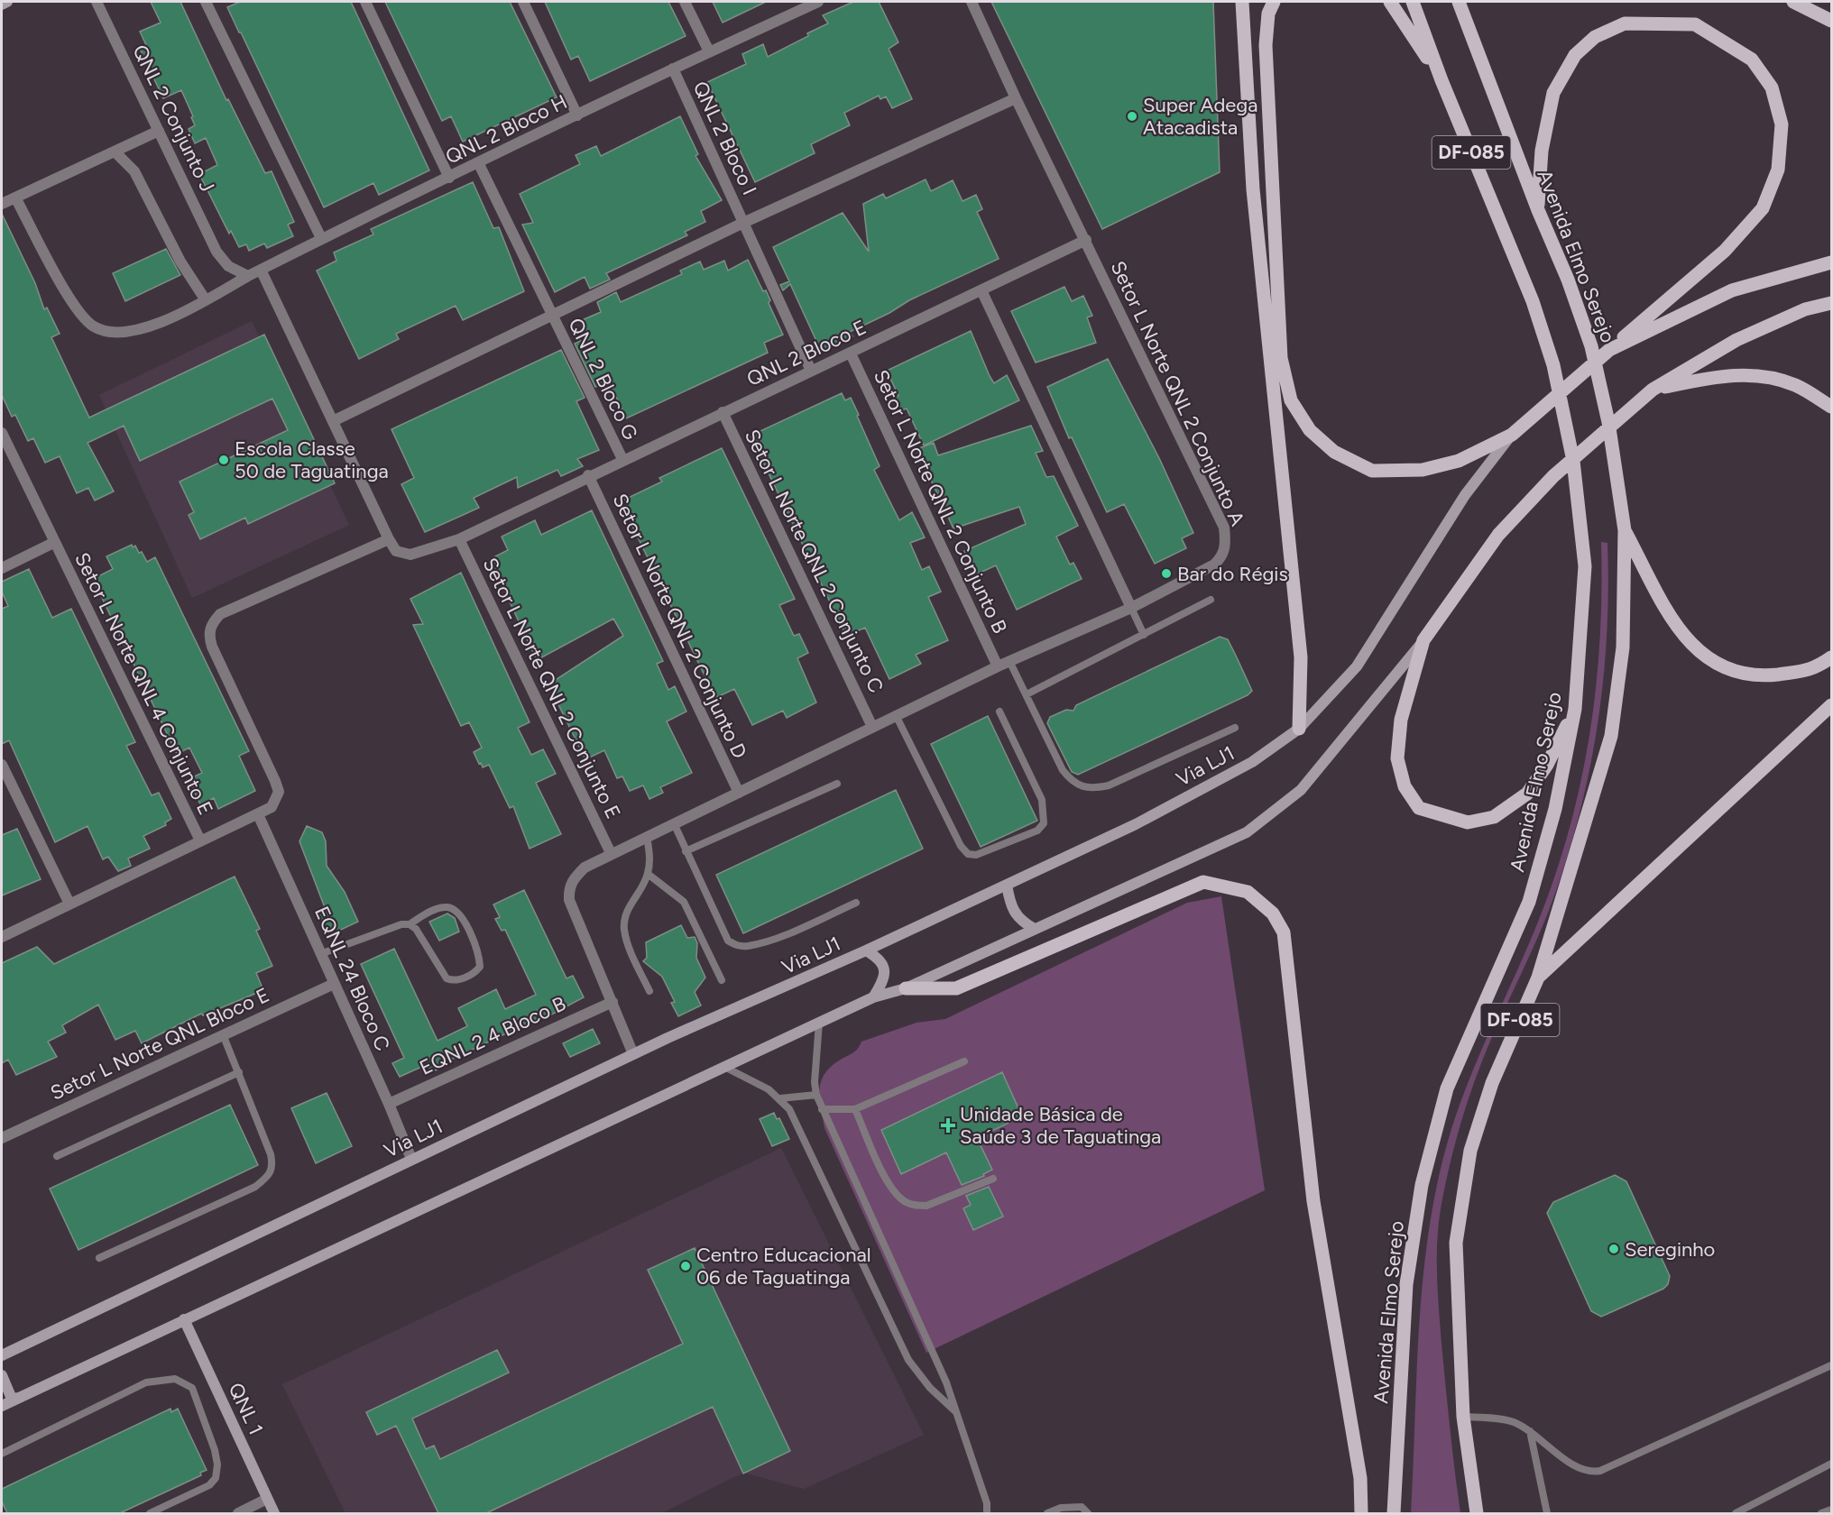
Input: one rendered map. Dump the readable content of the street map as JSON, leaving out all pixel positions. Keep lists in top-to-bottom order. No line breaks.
{"streets":{"main road":["DF-085","Avenida Elmo Serejo","Via LJ1","QNL 1"],"street":["QNL 2 Conjunto J","QNL 2 Bloco H","QNL 2 Bloco I","QNL 2 Bloco E","QNL 2 Bloco G","Setor L Norte QNL 2 Conjunto A","Setor L Norte QNL 2 Conjunto B","Setor L Norte QNL 2 Conjunto C","Setor L Norte QNL 2 Conjunto D","Setor L Norte QNL 4 Conjunto E","Setor L Norte QNL 2 Conjunto E","EQNL 24 Bloco C","EQNL 2 4 Bloco B","Setor L Norte QNL Bloco E"]},"crossings":[["QNL 2 Conjunto J","QNL 2 Bloco H"],["QNL 2 Bloco H","QNL 2 Bloco I"],["QNL 2 Bloco H","QNL 2 Bloco G"],["QNL 2 Bloco I","QNL 2 Bloco E"],["QNL 2 Bloco E","QNL 2 Bloco G"],["QNL 2 Bloco E","Setor L Norte QNL 2 Conjunto A"],["QNL 2 Bloco E","Setor L Norte QNL 2 Conjunto B"],["QNL 2 Bloco E","Setor L Norte QNL 2 Conjunto C"],["QNL 2 Bloco E","Setor L Norte QNL 2 Conjunto D"],["QNL 2 Bloco E","Setor L Norte QNL 2 Conjunto E"],["Setor L Norte QNL 2 Conjunto A","Setor L Norte QNL 2 Conjunto B"],["Setor L Norte QNL 2 Conjunto A","Setor L Norte QNL 2 Conjunto C"],["Setor L Norte QNL 2 Conjunto A","Setor L Norte QNL 2 Conjunto E"],["Setor L Norte QNL 2 Conjunto C","Setor L Norte QNL 2 Conjunto E"],["Setor L Norte QNL 2 Conjunto D","Setor L Norte QNL 2 Conjunto E"],["Setor L Norte QNL 2 Conjunto E","EQNL 2 4 Bloco B"],["Via LJ1","EQNL 24 Bloco C"],["EQNL 24 Bloco C","EQNL 2 4 Bloco B"],["EQNL 24 Bloco C","Setor L Norte QNL Bloco E"]],"places":{"other":["Super Adega Atacadista","Escola Classe 50 de Taguatinga","Bar do Régis","Sereginho","Centro Educacional 06 de Taguatinga"],"health":["Unidade Básica de Saúde 3 de Taguatinga"]}}
